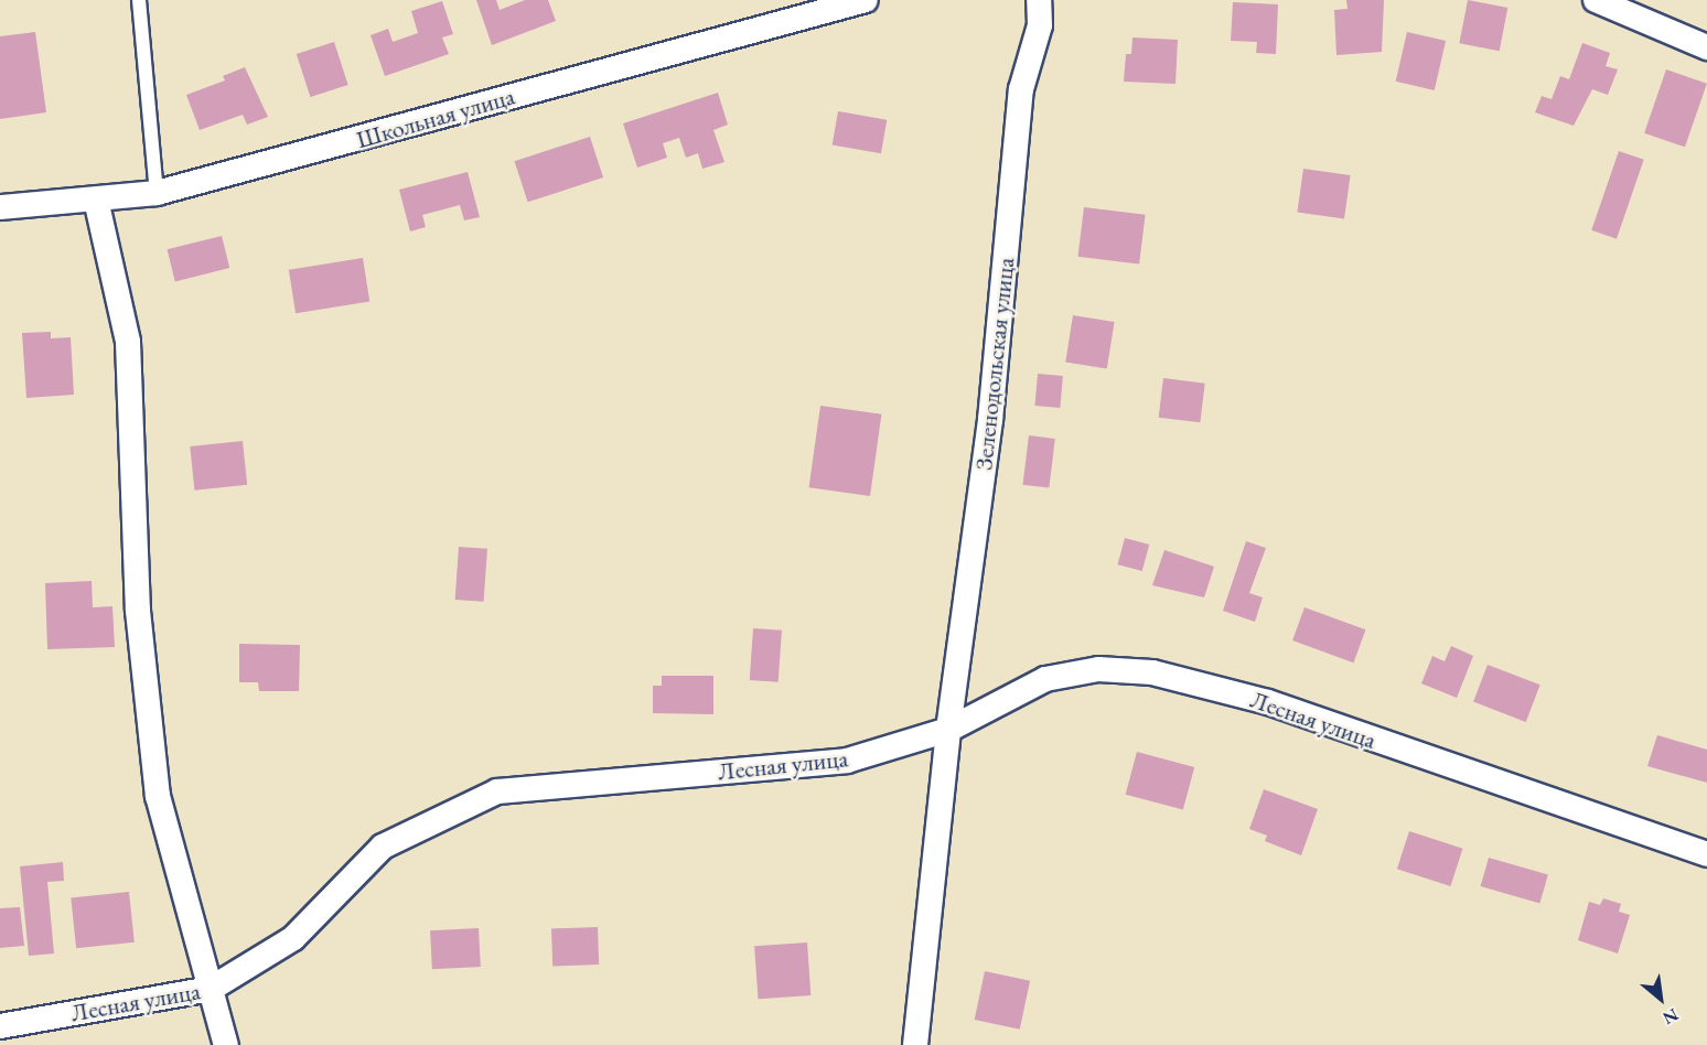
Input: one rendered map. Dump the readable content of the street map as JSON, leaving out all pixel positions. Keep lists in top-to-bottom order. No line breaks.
{"streets":{"street":["Школьная улица","Зеленодольская улица","Лесная улица"]},"crossings":[["Зеленодольская улица","Лесная улица"]],"north":"bottom right"}
